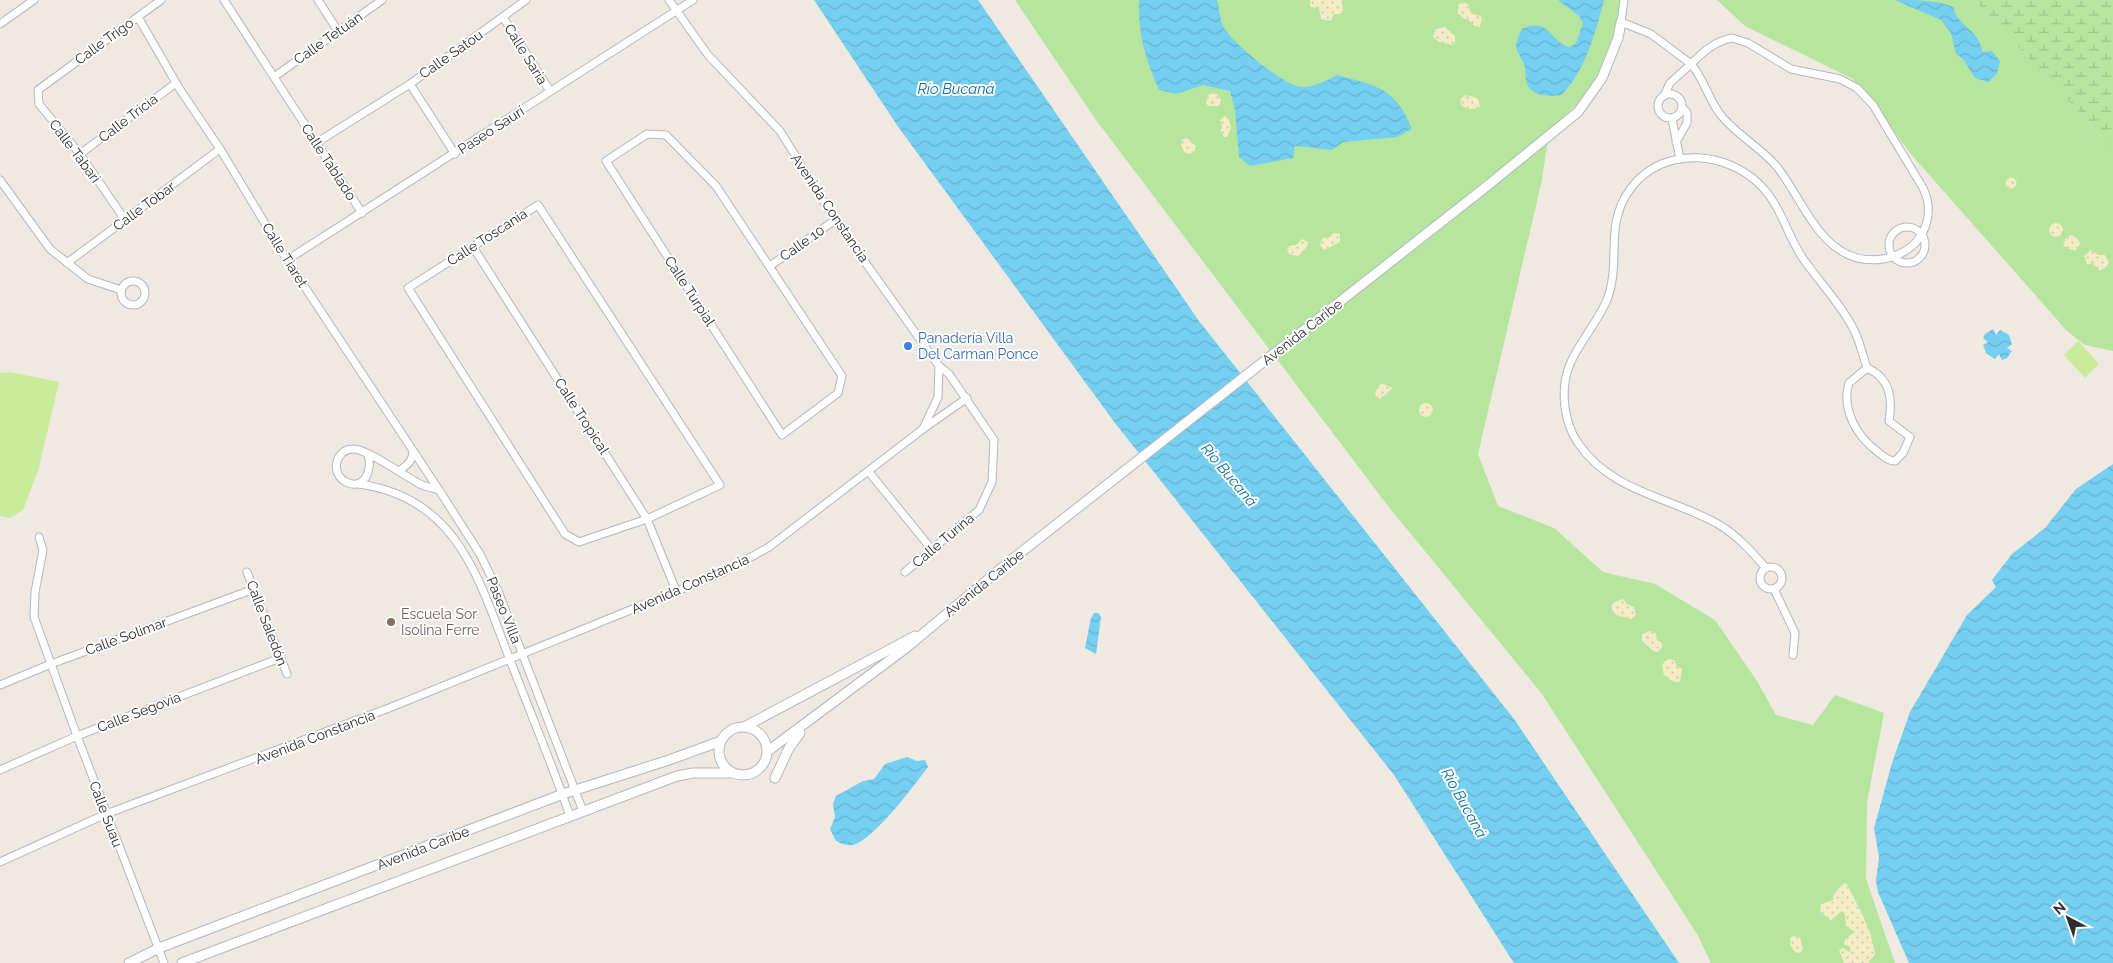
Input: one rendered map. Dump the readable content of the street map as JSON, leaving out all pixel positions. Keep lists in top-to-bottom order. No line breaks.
{"streets":{"street":["Calle Tetuán","Calle Trigo","Calle Satou","Calle Saria","Calle Tricia","Paseo Saurí","Calle Tabari","Calle Tablado","Calle Tobar","Avenida Constancia","Calle Toscania","Calle 10","Calle Tiaret","Calle Turpial","Avenida Caribe","Calle Tropical","Calle Turina","Paseo Villa","Calle Saledón","Calle Solimar","Calle Segovia","Calle Suau"]},"crossings":[["Calle Tetuán","Calle Tablado"],["Calle Trigo","Calle Tabari"],["Calle Trigo","Calle Tiaret"],["Calle Satou","Calle Saria"],["Calle Satou","Calle Tablado"],["Calle Saria","Paseo Saurí"],["Calle Tricia","Calle Tabari"],["Calle Tricia","Calle Tiaret"],["Paseo Saurí","Calle Tablado"],["Paseo Saurí","Avenida Constancia"],["Paseo Saurí","Calle Tiaret"],["Calle Tabari","Calle Tobar"],["Calle Tobar","Calle Tiaret"],["Avenida Constancia","Calle 10"],["Avenida Constancia","Calle Tropical"],["Avenida Constancia","Calle Turina"],["Avenida Constancia","Paseo Villa"],["Avenida Constancia","Calle Suau"],["Calle Toscania","Calle Tropical"],["Calle 10","Calle Turpial"],["Calle Tiaret","Paseo Villa"],["Avenida Caribe","Paseo Villa"],["Avenida Caribe","Calle Suau"],["Calle Saledón","Calle Solimar"],["Calle Saledón","Calle Segovia"],["Calle Solimar","Calle Suau"],["Calle Segovia","Calle Suau"]],"water":["Río Bucaná"],"places":["Panadería Villa Del Carman Ponce","Escuela Sor Isolina Ferre"],"north":"top left"}
